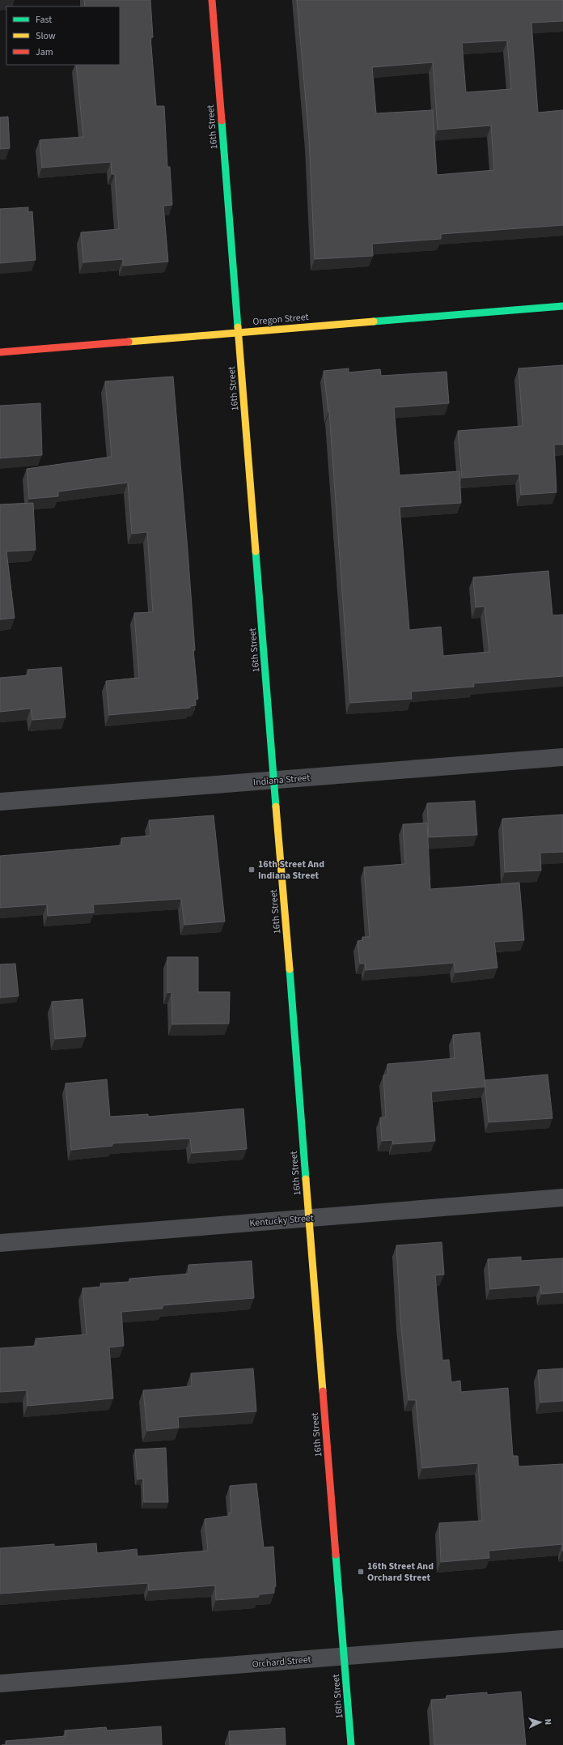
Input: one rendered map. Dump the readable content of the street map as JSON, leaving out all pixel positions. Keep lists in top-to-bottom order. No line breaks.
{"streets":{"street":["16th Street","Oregon Street","Indiana Street","Kentucky Street","Orchard Street"]},"crossings":[["16th Street","Oregon Street"],["16th Street","Indiana Street"],["16th Street","Kentucky Street"],["16th Street","Orchard Street"]],"places":{"transit":["16th Street And Indiana Street","16th Street And Orchard Street"]},"legend":["Fast","Slow","Jam"],"north":"right"}
